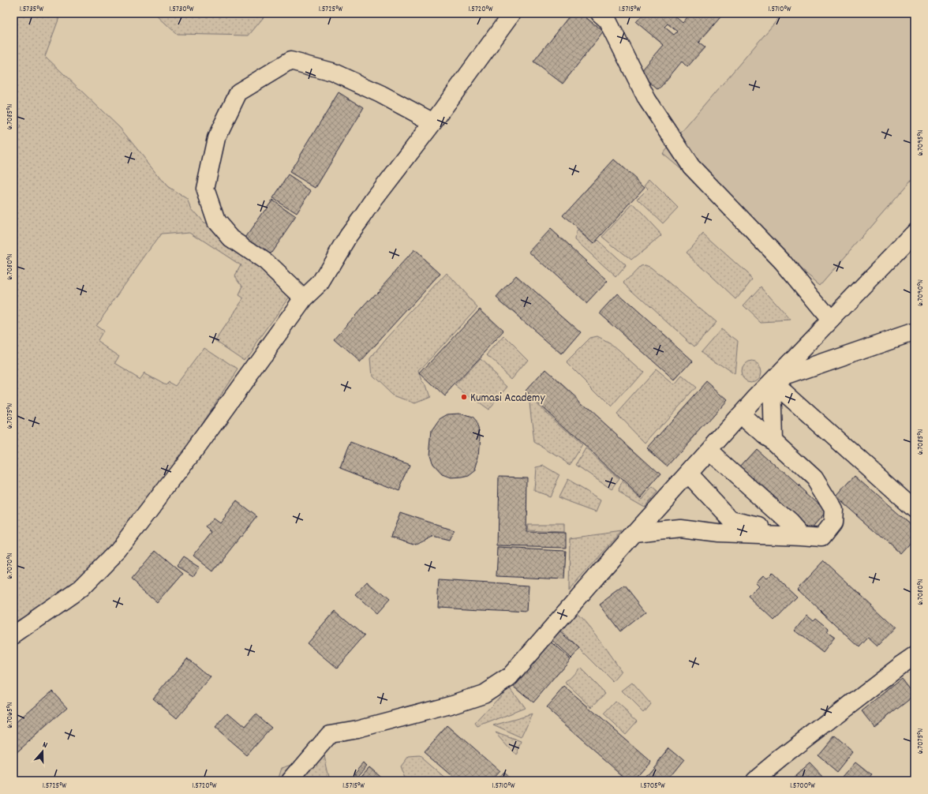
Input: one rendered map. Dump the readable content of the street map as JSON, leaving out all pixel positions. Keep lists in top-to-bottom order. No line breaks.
{"places":["Kumasi Academy"],"north":"top","coordinates":["1.5735°W","1.5730°W","1.5725°W","1.5720°W","1.5715°W","1.5710°W","6.7085°N","6.7095°N","6.7080°N","6.7090°N","6.7075°N","6.7070°N","6.7065°N","1.5705°W","1.5700°W"]}
